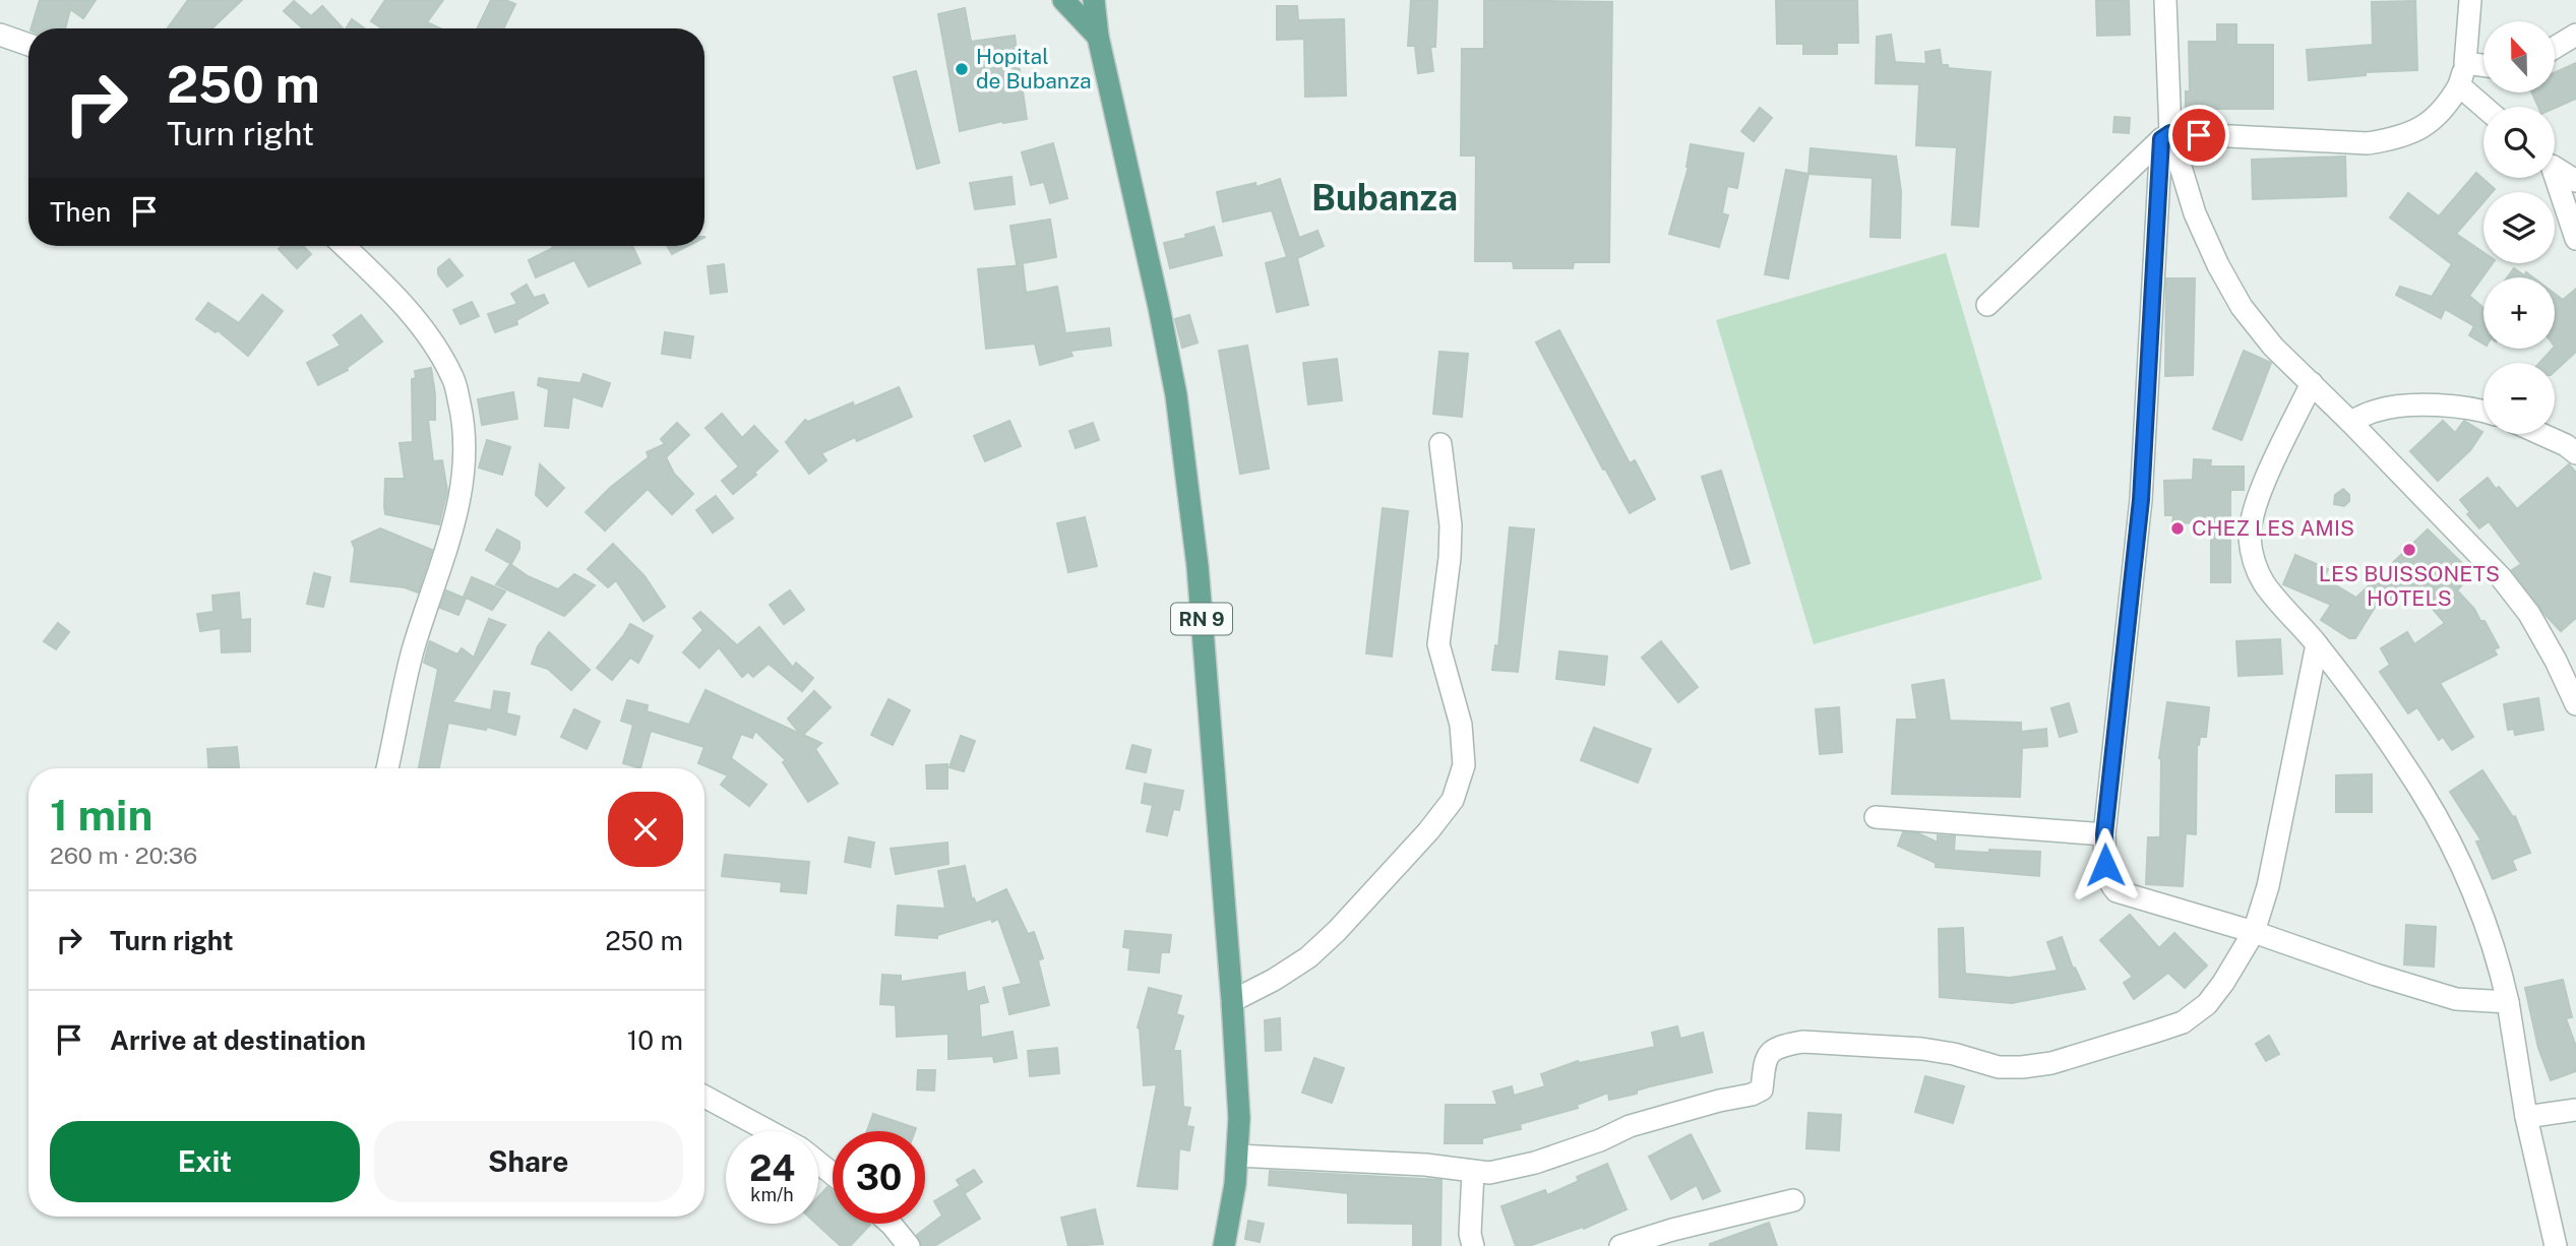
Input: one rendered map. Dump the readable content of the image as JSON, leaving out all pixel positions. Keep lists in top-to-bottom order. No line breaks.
{"streets":{"main road":["RN 9"]},"districts":["Bubanza"],"places":["Hopital de Bubanza","CHEZ LES AMIS","LES BUISSONETS HOTELS"],"north":"top","page":{"map_buttons":["+","−"],"turn":["250 m","Turn right"],"then":"Then","heading":["1 min","260 m · 20:36"],"list":[{"name":"Turn right","value":"250 m"},{"name":"Arrive at destination","value":"10 m"}],"buttons":["Exit","Share"],"speed":"24 km/h","limit":"30"}}
